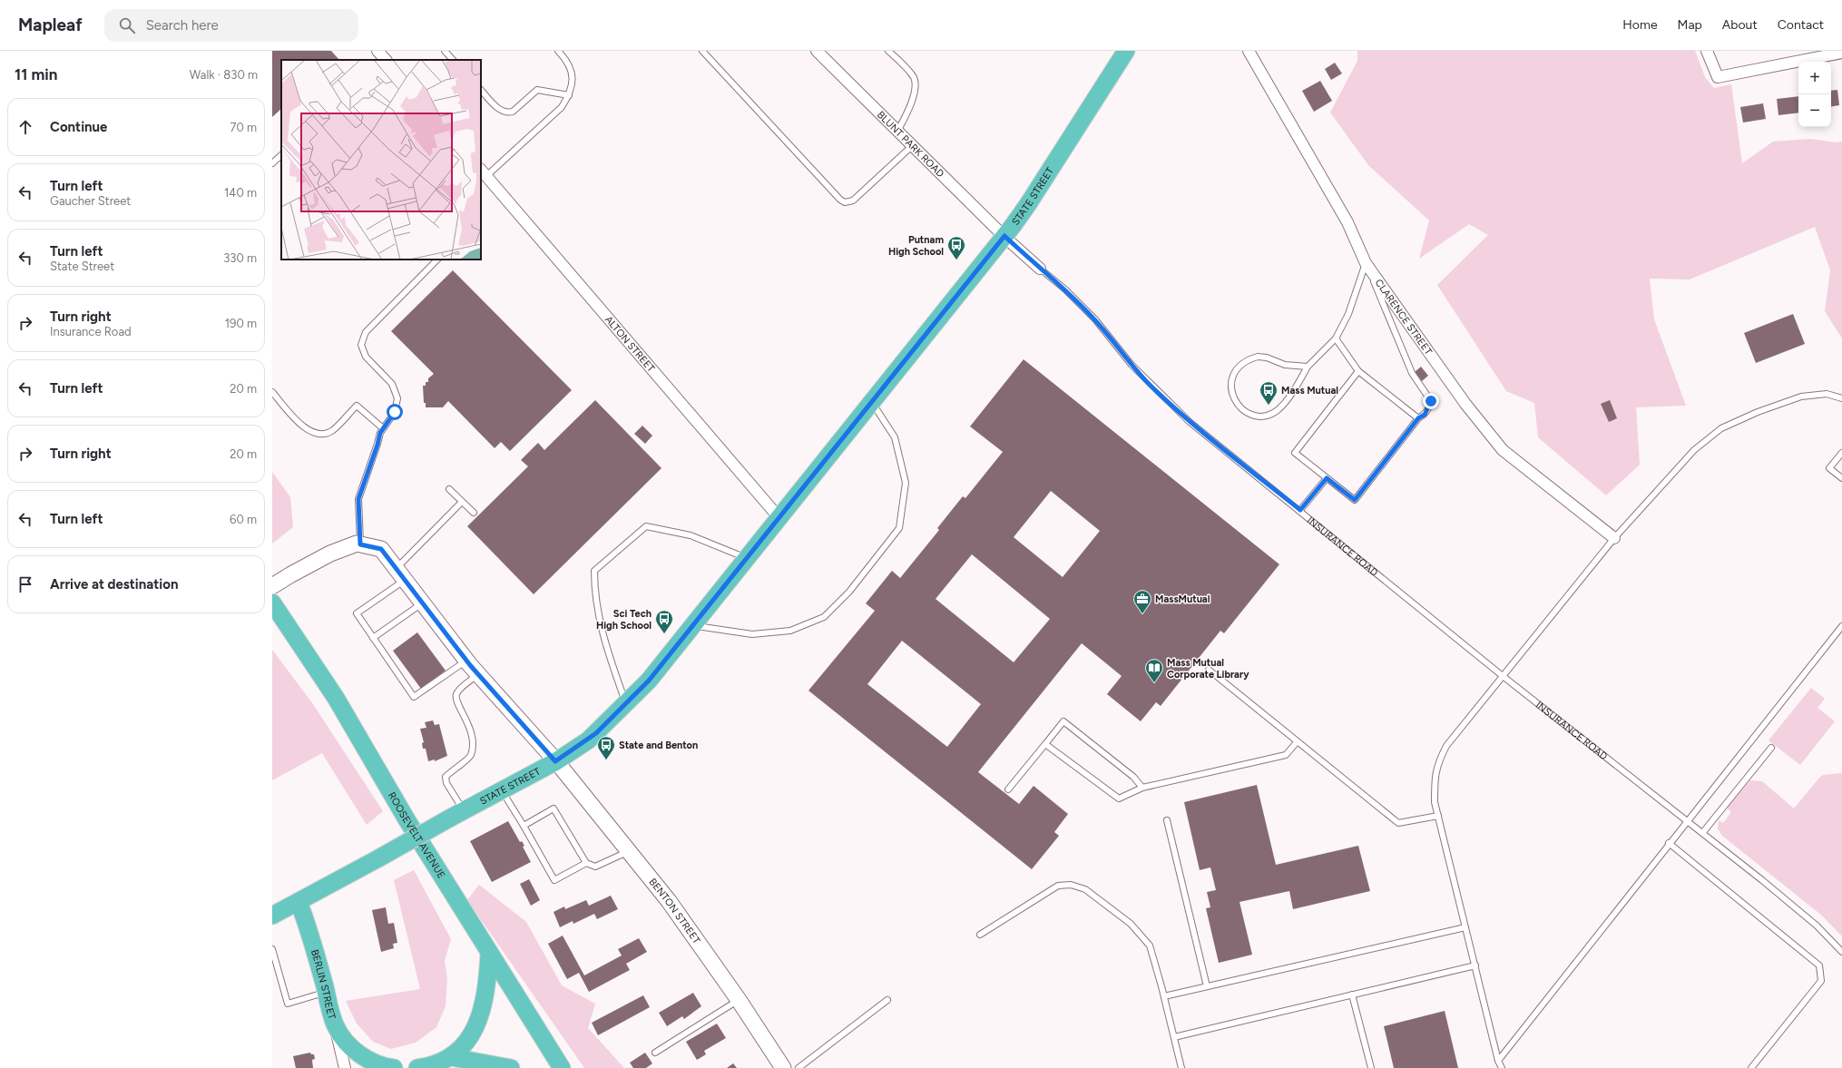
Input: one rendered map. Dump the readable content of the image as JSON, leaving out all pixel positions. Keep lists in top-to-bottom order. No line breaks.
{"streets":{"main road":["STATE STREET","ROOSEVELT AVENUE","BENTON STREET","BERLIN STREET"],"street":["BLUNT PARK ROAD","CLARENCE STREET","ALTON STREET","INSURANCE ROAD"]},"crossings":[["BLUNT PARK ROAD","STATE STREET"],["BLUNT PARK ROAD","INSURANCE ROAD"],["STATE STREET","ALTON STREET"],["STATE STREET","INSURANCE ROAD"],["STATE STREET","BENTON STREET"],["STATE STREET","BERLIN STREET"]],"places":{"bus stop":["Putnam High School","Mass Mutual","Sci Tech High School","State and Benton"],"office":["MassMutual"],"library":["Mass Mutual Corporate Library"]},"page":{"header":"Mapleaf","search":"Search here","nav":["Home","Map","About","Contact"],"heading":["11 min","Walk · 830 m"],"map_buttons":["+","−"],"list":[["Continue","70 m"],["Turn left","Gaucher Street","140 m"],["Turn left","State Street","330 m"],["Turn right","Insurance Road","190 m"],["Turn left","20 m"],["Turn right","20 m"],["Turn left","60 m"],"Arrive at destination"]}}
